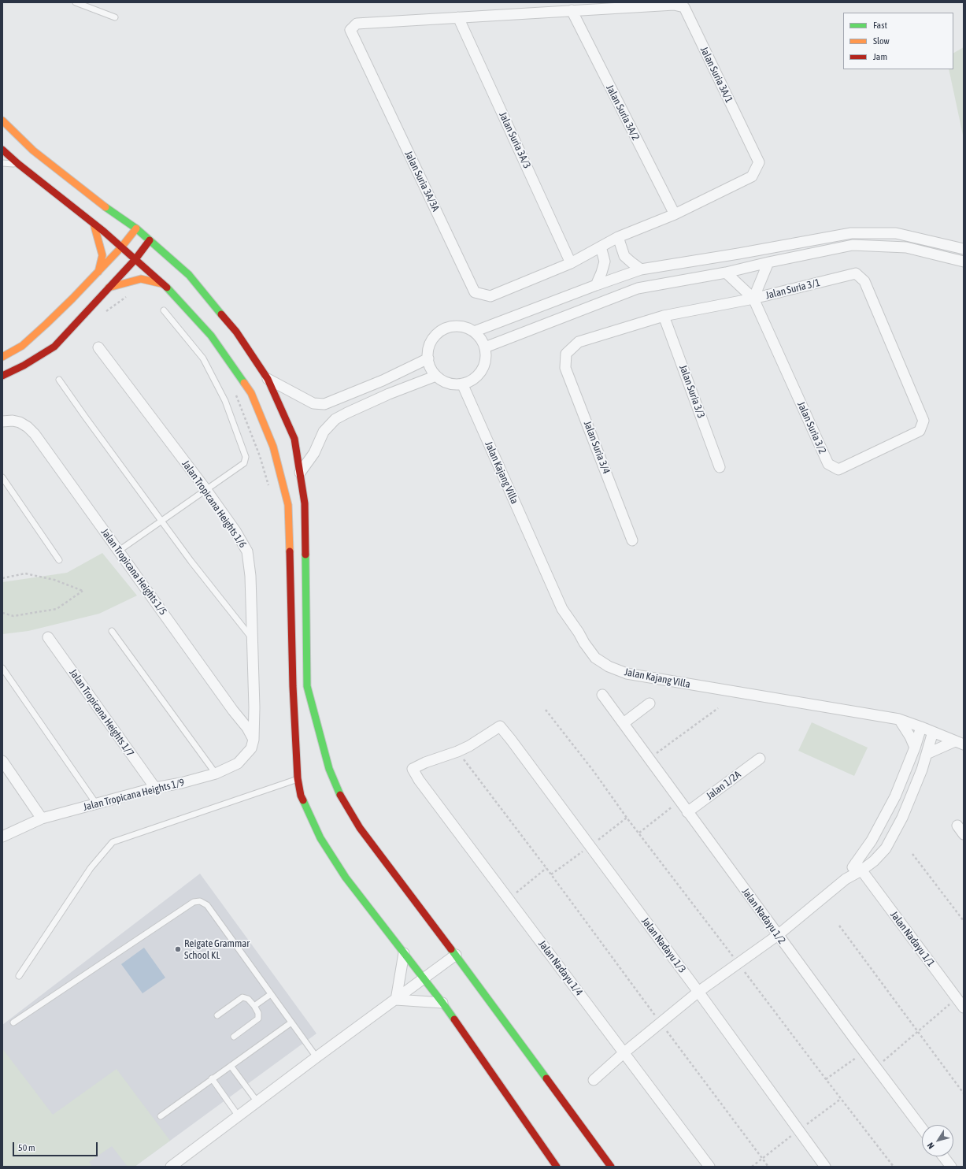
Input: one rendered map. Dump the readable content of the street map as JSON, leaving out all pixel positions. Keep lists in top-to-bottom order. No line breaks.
{"streets":{"street":["Jalan Suria 3A/1","Jalan Suria 3A/2","Jalan Suria 3A/3","Jalan Suria 3A/3A","Jalan Suria 3/1","Jalan Suria 3/3","Jalan Suria 3/2","Jalan Suria 3/4","Jalan Kajang Villa","Jalan Tropicana Heights 1/6","Jalan Tropicana Heights 1/5","Jalan Tropicana Heights 1/7","Jalan 1/2A","Jalan Tropicana Heights 1/9","Jalan Nadayu 1/2","Jalan Nadayu 1/1","Jalan Nadayu 1/3","Jalan Nadayu 1/4"]},"crossings":[["Jalan Suria 3A/1","Jalan Suria 3A/2"],["Jalan Suria 3A/1","Jalan Suria 3A/3"],["Jalan Suria 3A/1","Jalan Suria 3A/3A"],["Jalan Suria 3A/3","Jalan Suria 3A/3A"],["Jalan Suria 3/1","Jalan Suria 3/3"],["Jalan Suria 3/1","Jalan Suria 3/2"],["Jalan Suria 3/1","Jalan Suria 3/4"],["Jalan Tropicana Heights 1/6","Jalan Tropicana Heights 1/5"],["Jalan Tropicana Heights 1/6","Jalan Tropicana Heights 1/9"],["Jalan Tropicana Heights 1/5","Jalan Tropicana Heights 1/9"],["Jalan Tropicana Heights 1/7","Jalan Tropicana Heights 1/9"],["Jalan 1/2A","Jalan Nadayu 1/2"],["Jalan Nadayu 1/3","Jalan Nadayu 1/4"]],"places":["Reigate Grammar School KL"],"legend":["Fast","Slow","Jam"],"scale_bar":"50 m","north":"bottom left"}
